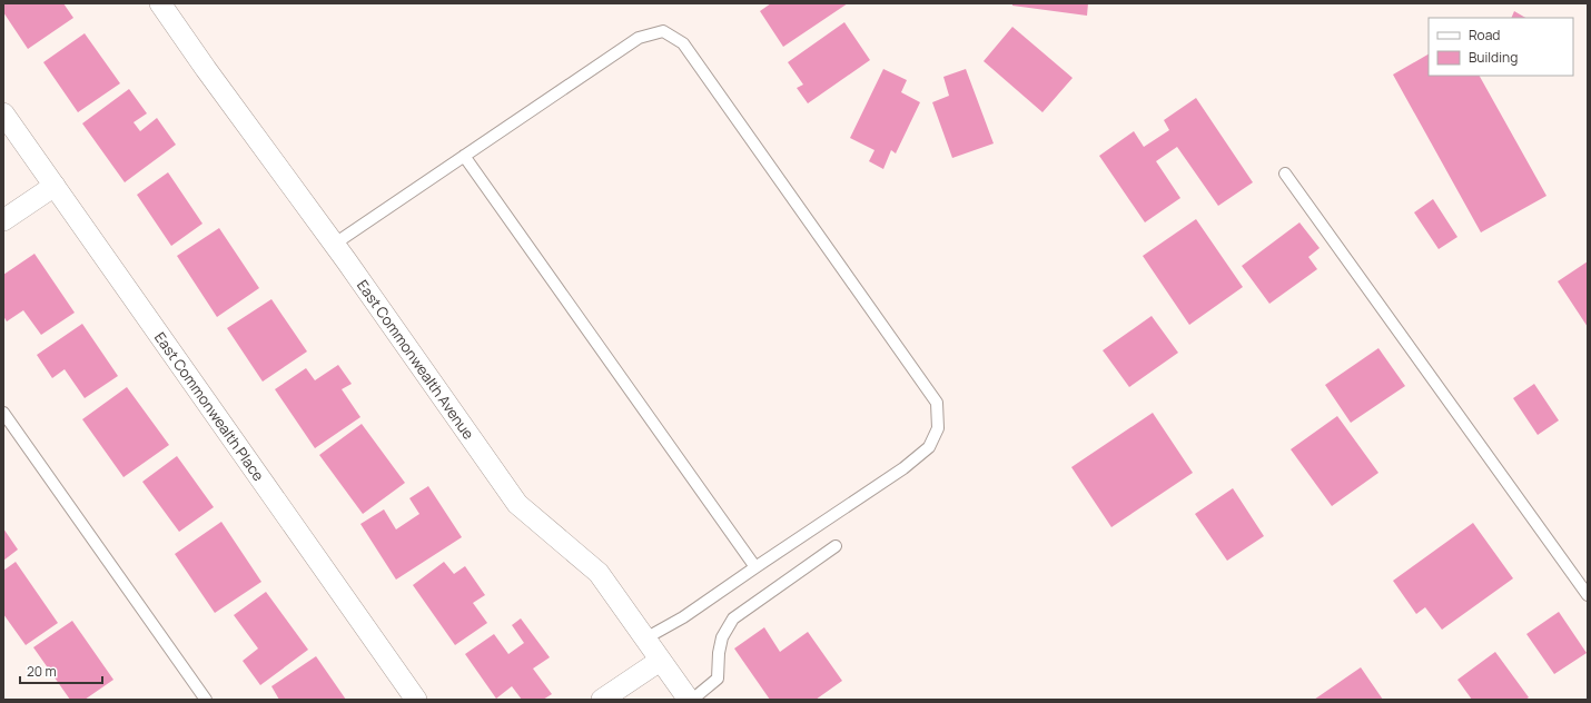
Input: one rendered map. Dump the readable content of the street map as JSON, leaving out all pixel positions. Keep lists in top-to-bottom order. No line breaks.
{"streets":{"street":["East Commonwealth Avenue","East Commonwealth Place"]},"legend":["Road","Building"],"scale_bar":"20 m"}
